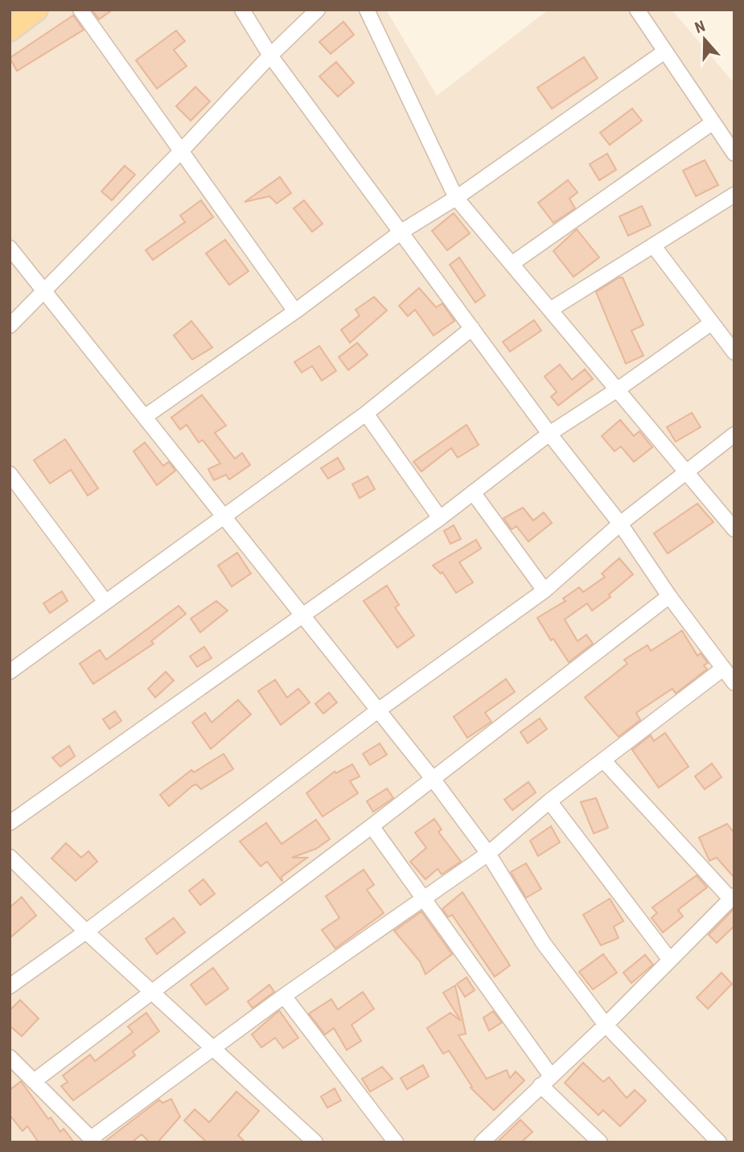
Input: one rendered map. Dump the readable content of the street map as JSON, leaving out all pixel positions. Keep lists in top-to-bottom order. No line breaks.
{"north":"top"}
